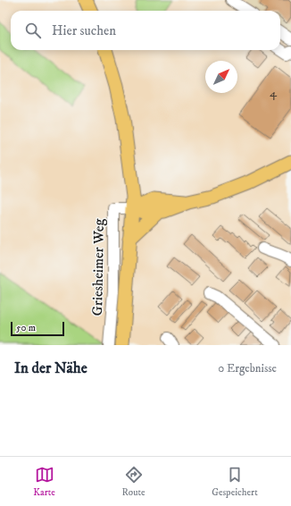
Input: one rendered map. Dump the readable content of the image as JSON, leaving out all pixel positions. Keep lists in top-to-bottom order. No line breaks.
{"streets":{"street":["Griesheimer Weg"]},"house_numbers":["4"],"scale_bar":"50 m","north":"top right","page":{"search":"Hier suchen","scale":"50 m","heading":["In der Nähe","0 Ergebnisse"],"nav":["Karte","Route","Gespeichert"]}}
